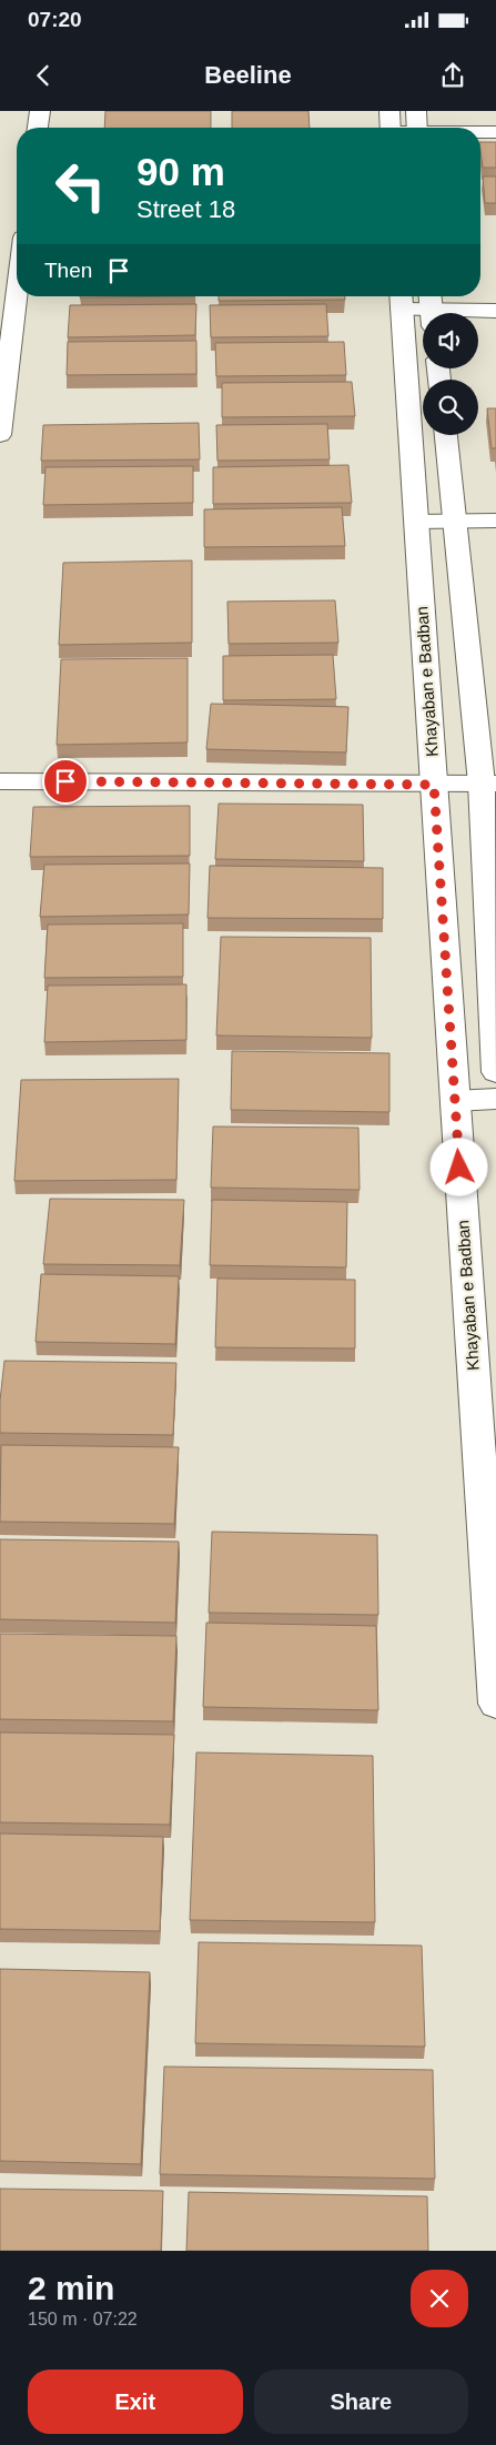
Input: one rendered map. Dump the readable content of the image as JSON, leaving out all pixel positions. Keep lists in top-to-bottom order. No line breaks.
{"streets":{"street":["Khayaban e Badban"]},"page":{"status":"07:20","header":"Beeline","turn":["90 m","Street 18"],"then":"Then","heading":["2 min","150 m · 07:22"],"buttons":["Exit","Share"]}}
